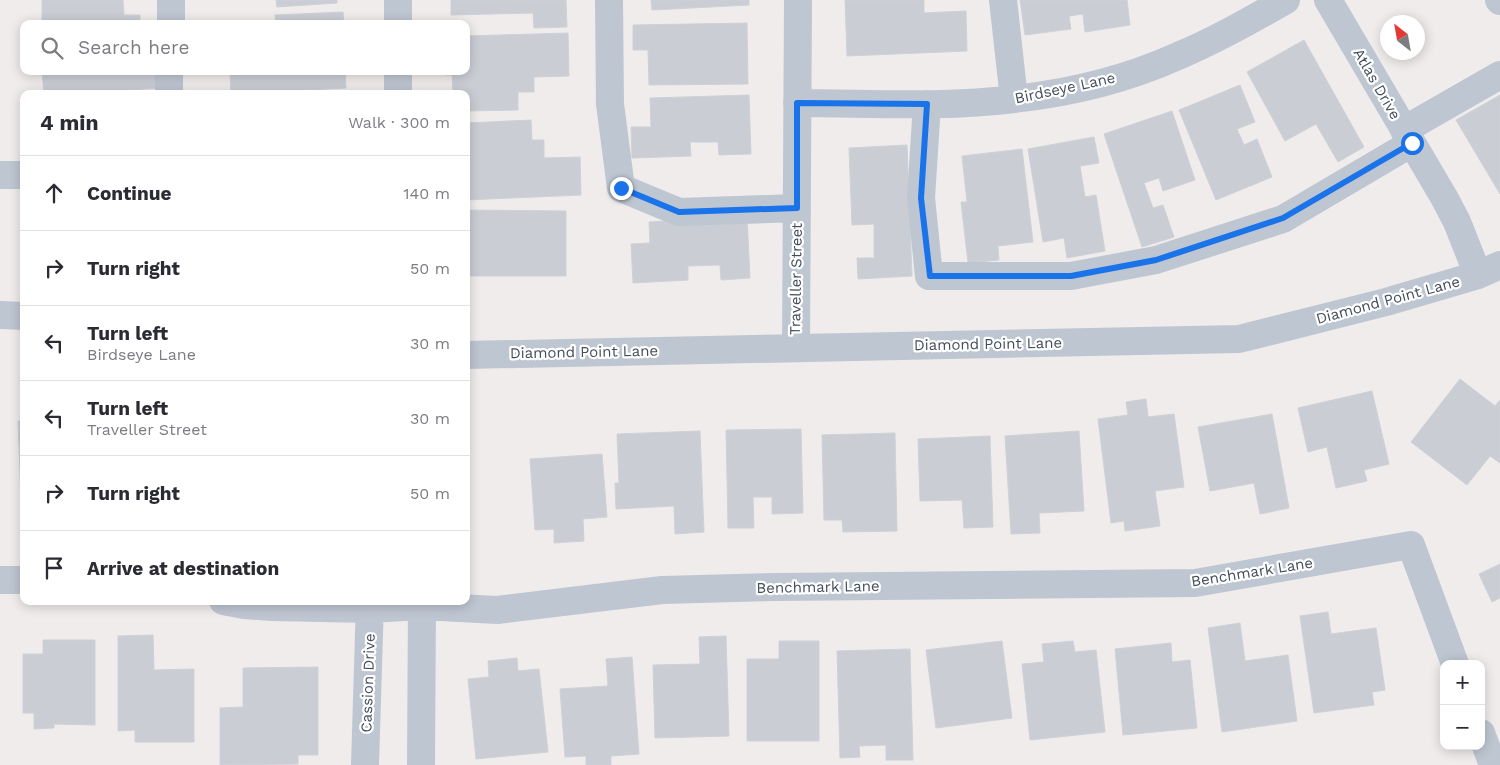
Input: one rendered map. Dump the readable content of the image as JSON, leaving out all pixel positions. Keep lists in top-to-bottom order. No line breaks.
{"streets":{"street":["Atlas Drive","Birdseye Lane","Traveller Street","Diamond Point Lane","Benchmark Lane","Cassion Drive"]},"crossings":[["Atlas Drive","Diamond Point Lane"],["Birdseye Lane","Traveller Street"],["Traveller Street","Diamond Point Lane"],["Benchmark Lane","Cassion Drive"]],"north":"top left","page":{"search":"Search here","heading":["4 min","Walk · 300 m"],"list":[["Continue","140 m"],["Turn right","50 m"],["Turn left","Birdseye Lane","30 m"],["Turn left","Traveller Street","30 m"],["Turn right","50 m"],"Arrive at destination"],"map_buttons":["+","−"]}}
